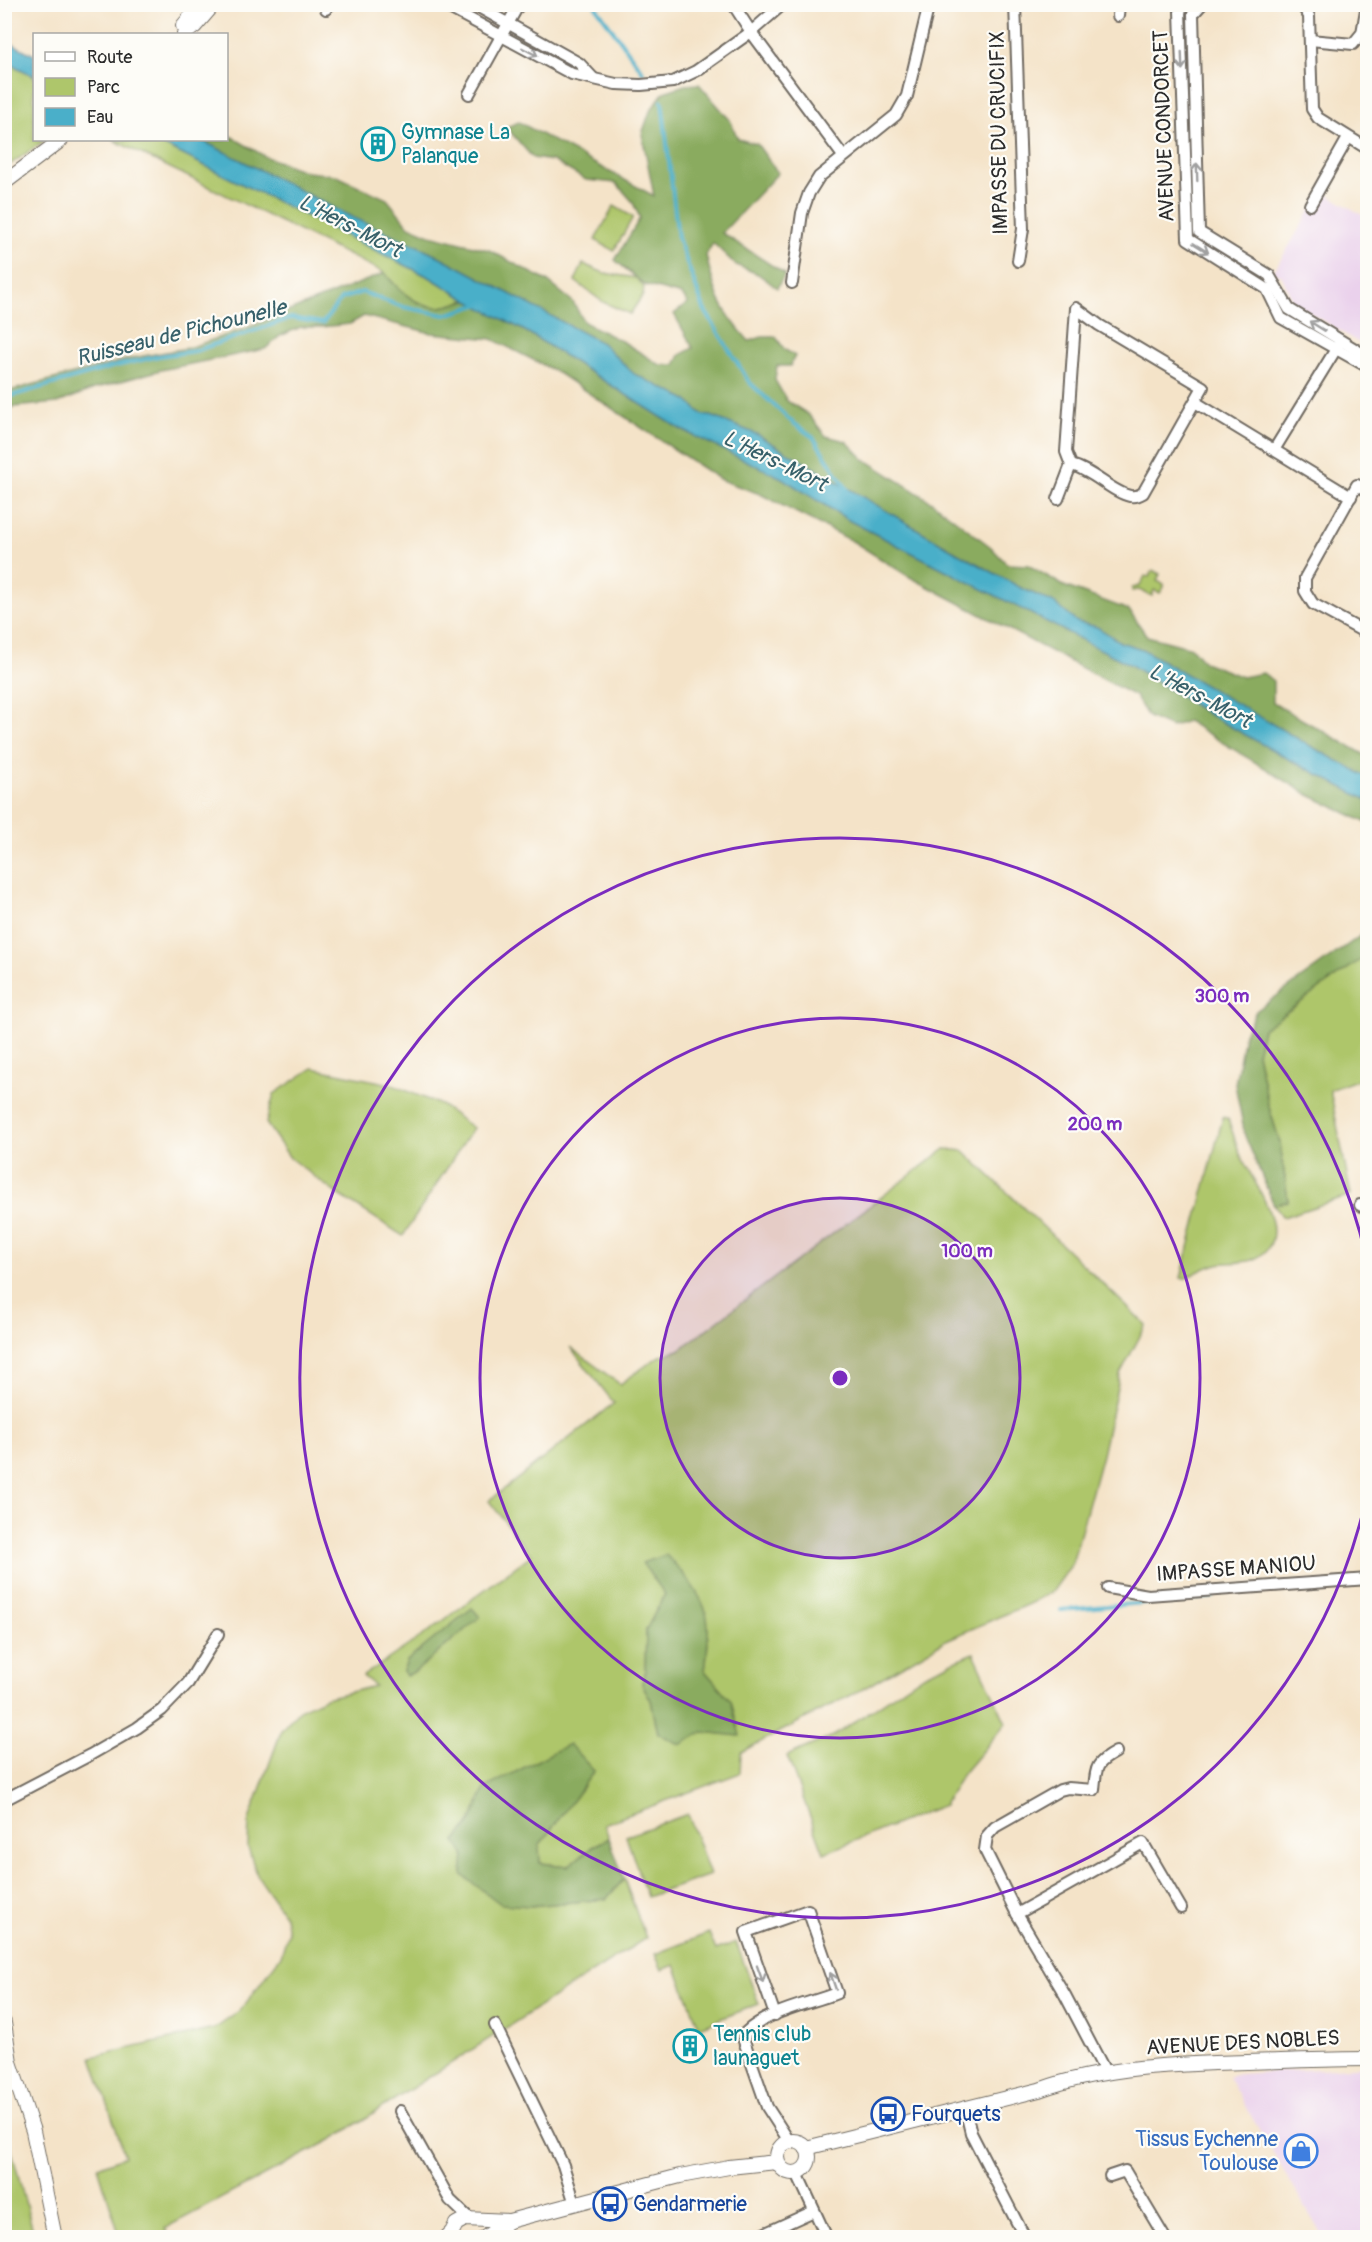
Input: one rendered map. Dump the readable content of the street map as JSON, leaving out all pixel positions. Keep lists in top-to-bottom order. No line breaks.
{"streets":{"street":["AVENUE CONDORCET","IMPASSE DU CRUCIFIX","IMPASSE MANIOU","AVENUE DES NOBLES"]},"water":["L'Hers-Mort","Ruisseau de Pichounelle"],"places":{"building":["Gymnase La Palanque","Tennis club launaguet"],"bus stop":["Fourquets","Gendarmerie"],"shop":["Tissus Eychenne Toulouse"]},"legend":["Route","Parc","Eau"],"rings":["300 m","200 m","100 m"]}
